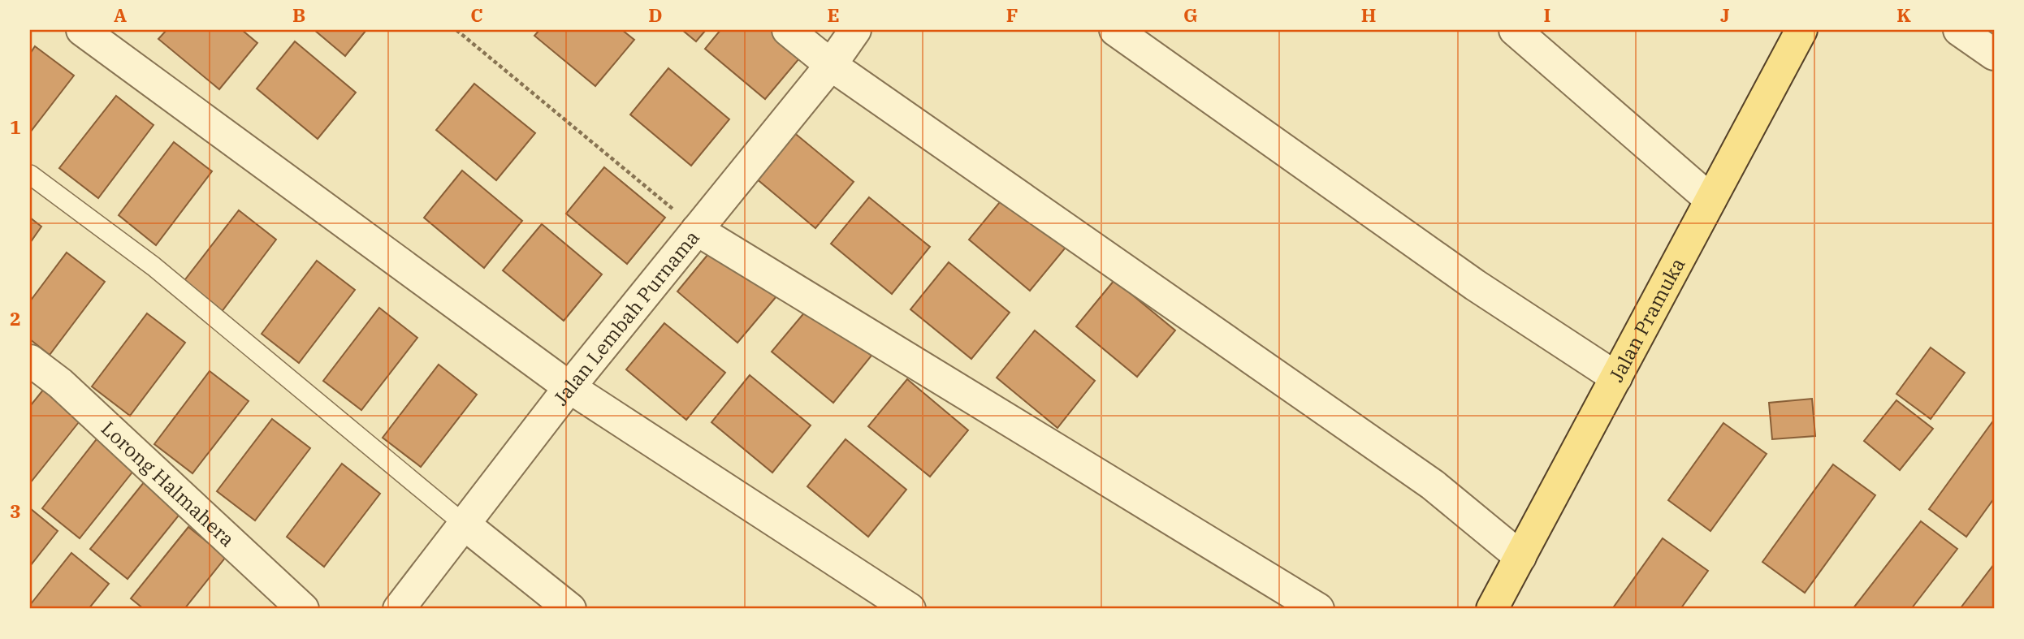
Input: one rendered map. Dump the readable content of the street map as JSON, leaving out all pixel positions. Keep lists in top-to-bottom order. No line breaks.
{"streets":{"main road":["Jalan Pramuka"],"street":["Jalan Lembah Purnama","Lorong Halmahera"]},"grid":{"columns":["A","B","C","D","E","F","G","H","I","J","K"],"rows":["1","2","3"]}}
